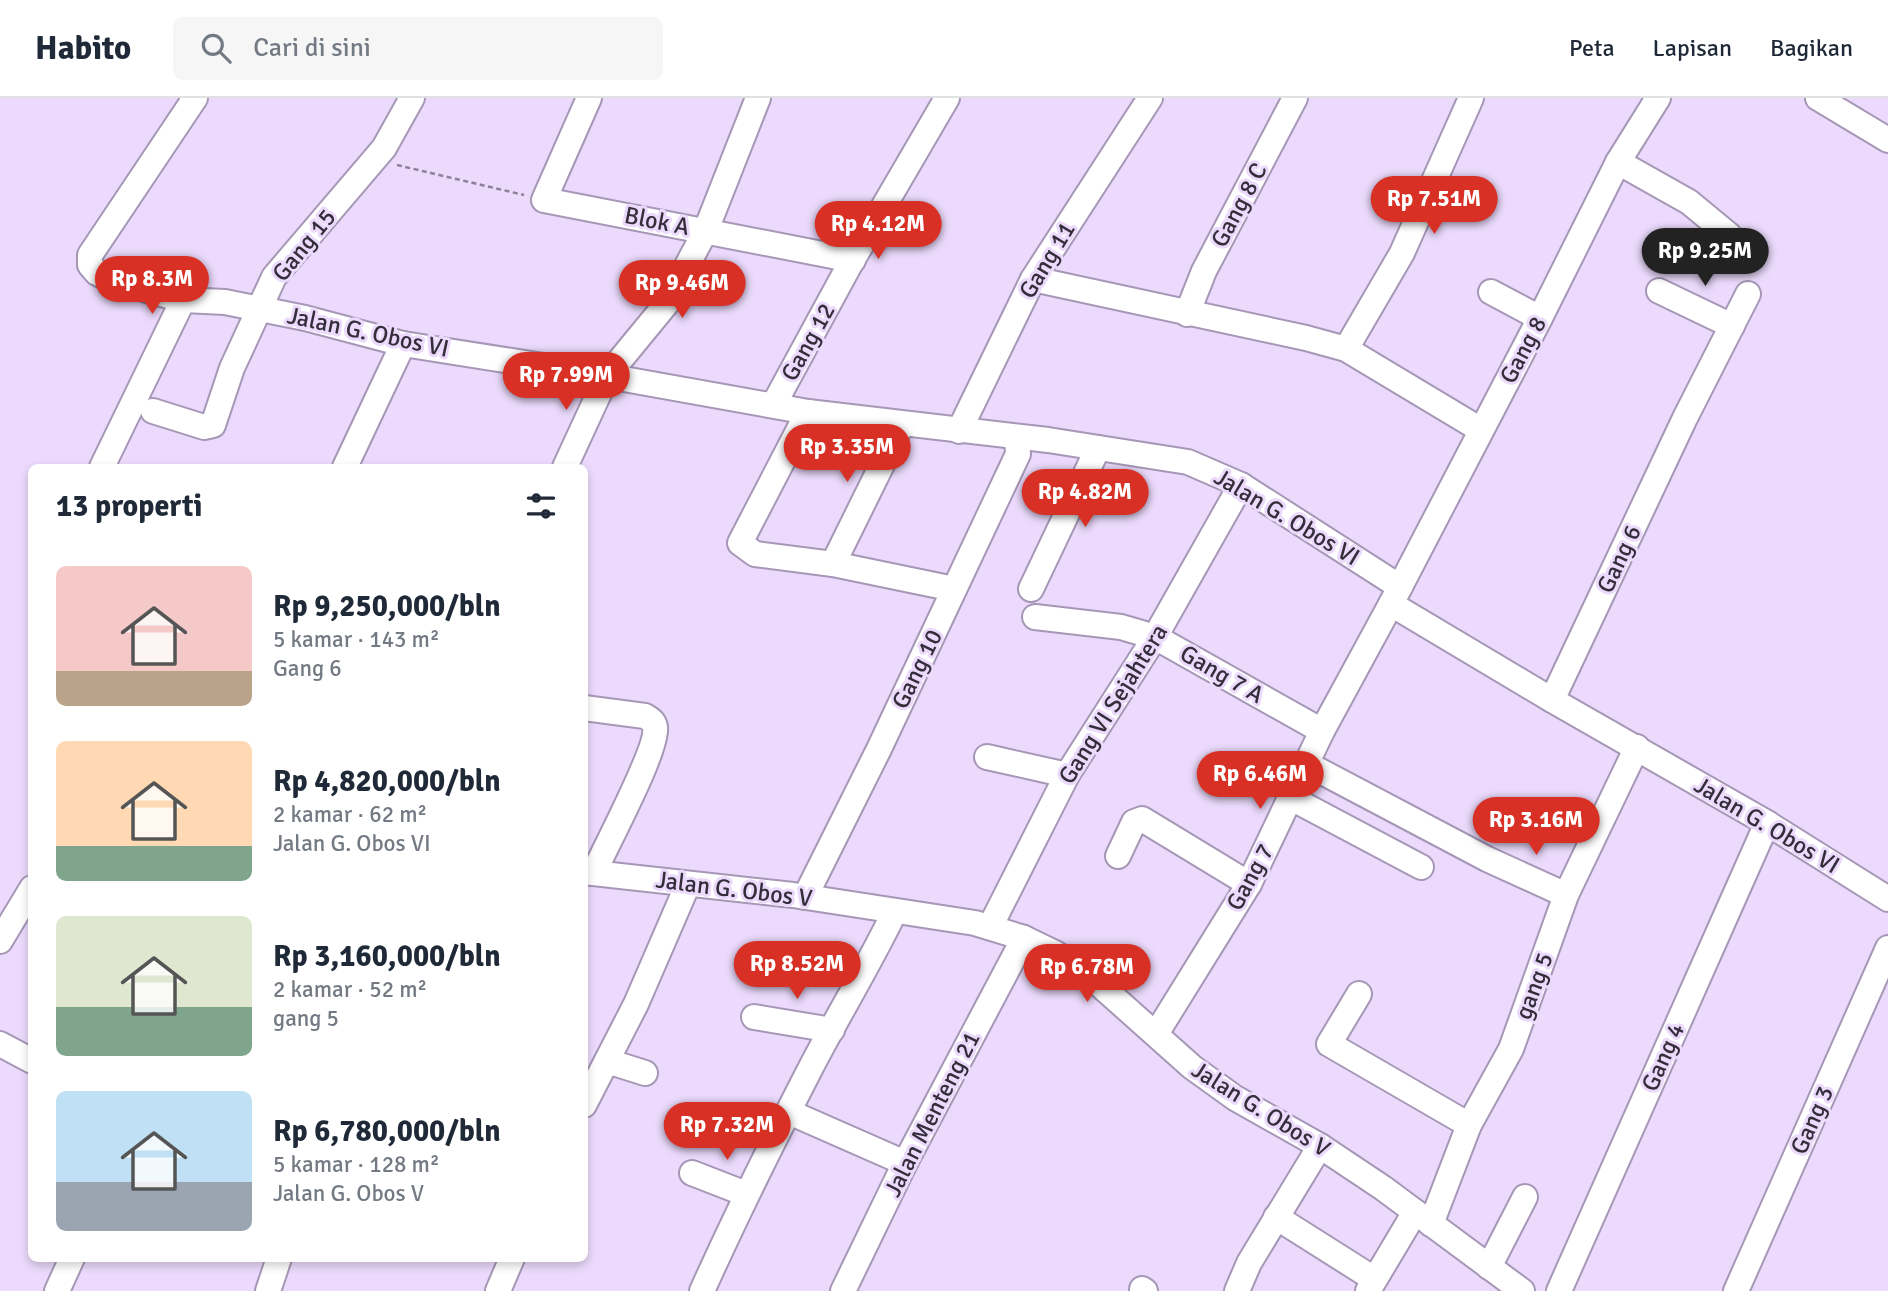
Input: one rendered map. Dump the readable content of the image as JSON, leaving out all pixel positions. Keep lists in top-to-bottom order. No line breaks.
{"streets":{"street":["Gang 8 C","Blok A","Gang 15","Gang 11","Jalan G. Obos VI","Gang 12","Gang 8","Gang 6","Gang 10","Gang 7 A","Gang VI Sejahtera","Gang 7","Jalan G. Obos V","gang 5","Gang 4","Jalan Menteng 21","Gang 3"]},"crossings":[["Blok A","Gang 12"],["Gang 15","Jalan G. Obos VI"],["Gang 11","Jalan G. Obos VI"],["Jalan G. Obos VI","Gang 12"],["Jalan G. Obos VI","Gang 8"],["Jalan G. Obos VI","Gang 6"],["Jalan G. Obos VI","Gang 10"],["Jalan G. Obos VI","Gang VI Sejahtera"],["Jalan G. Obos VI","Gang 7"],["Jalan G. Obos VI","gang 5"],["Jalan G. Obos VI","Gang 4"],["Gang 8","Gang 7"],["Gang 10","Jalan G. Obos V"],["Gang 7 A","Gang VI Sejahtera"],["Gang 7 A","Gang 7"],["Gang VI Sejahtera","Jalan G. Obos V"],["Gang 7","Jalan G. Obos V"],["Jalan G. Obos V","gang 5"],["Jalan G. Obos V","Jalan Menteng 21"]],"page":{"header":"Habito","search":"Cari di sini","nav":["Peta","Lapisan","Bagikan"],"price":["Rp 7.51M","Rp 4.12M","Rp 9.25M","Rp 8.3M","Rp 9.46M","Rp 7.99M","Rp 3.35M","Rp 4.82M","Rp 6.46M","Rp 3.16M","Rp 8.52M","Rp 6.78M","Rp 7.32M"],"heading":"13 properti","list":[{"name":"Rp 9,250,000/bln","note":"5 kamar · 143 m² · Gang 6"},{"name":"Rp 4,820,000/bln","note":"2 kamar · 62 m² · Jalan G. Obos VI"},{"name":"Rp 3,160,000/bln","note":"2 kamar · 52 m² · gang 5"},{"name":"Rp 6,780,000/bln","note":"5 kamar · 128 m² · Jalan G. Obos V"}]}}
